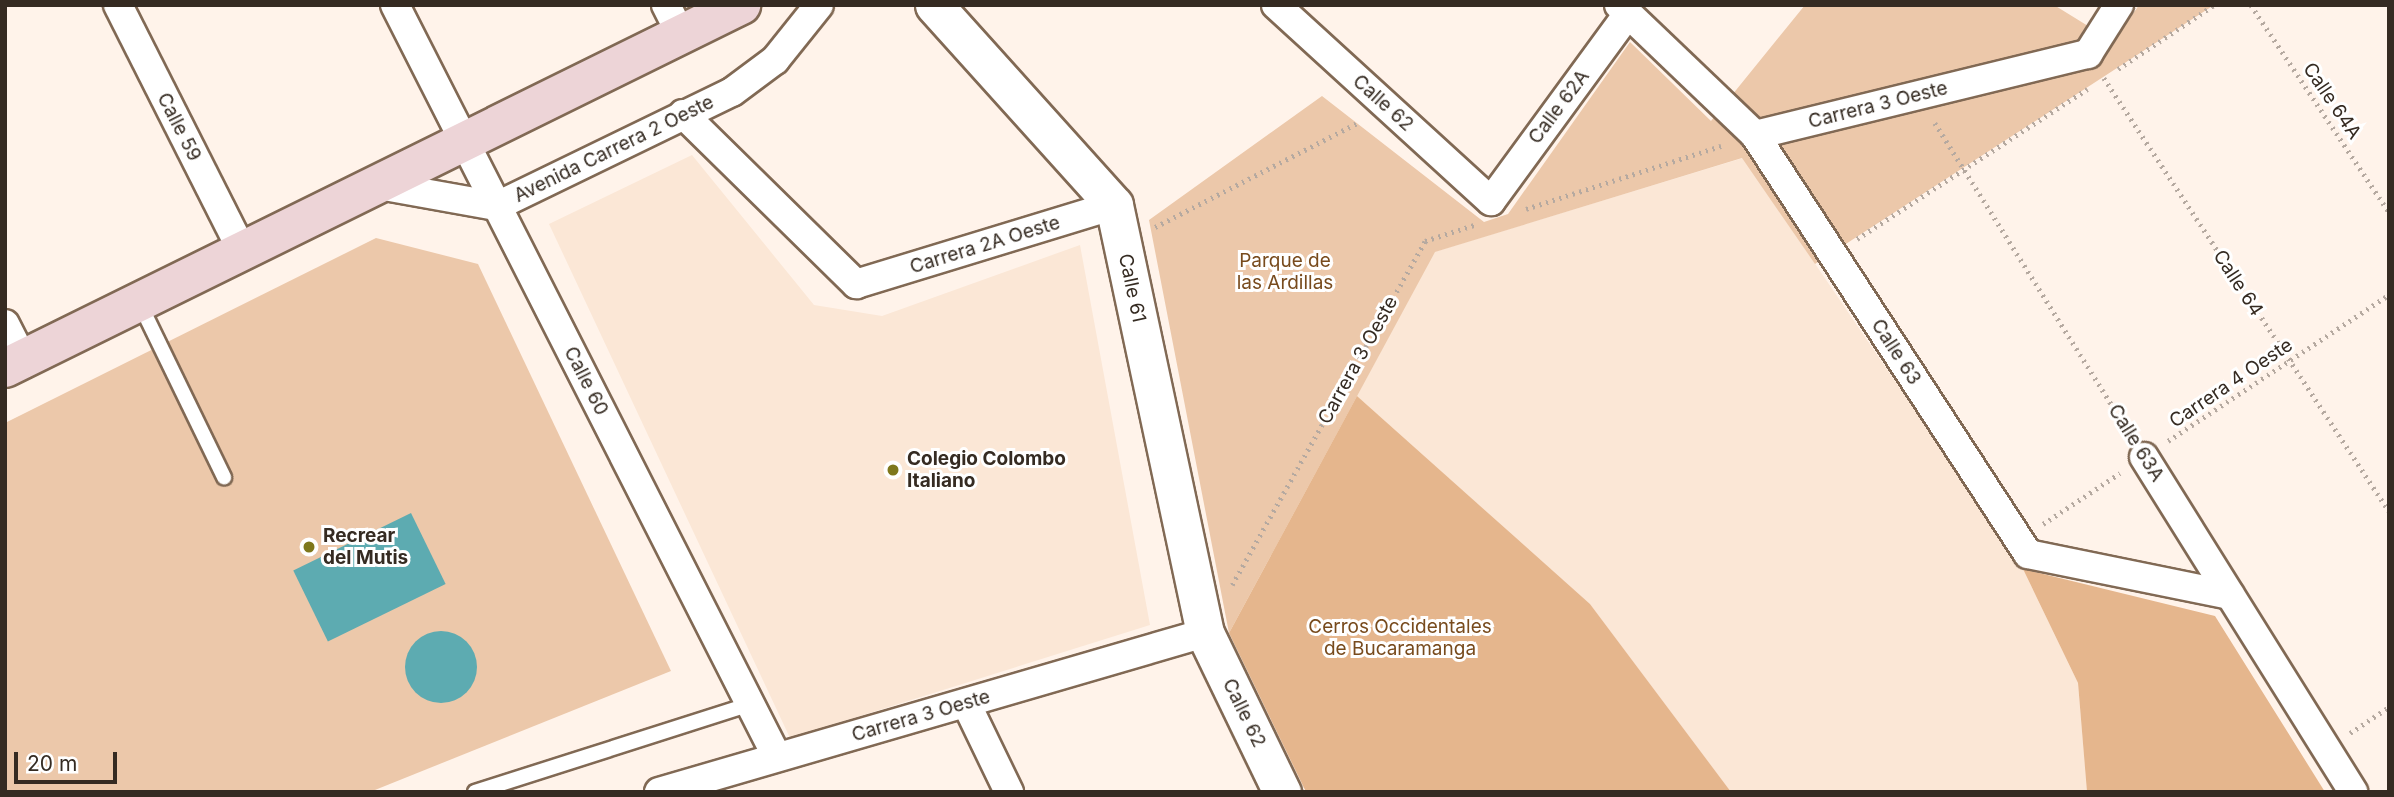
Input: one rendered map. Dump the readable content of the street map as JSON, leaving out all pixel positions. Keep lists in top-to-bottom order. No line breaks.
{"streets":{"street":["Calle 62","Carrera 3 Oeste","Calle 62A","Calle 59","Avenida Carrera 2 Oeste","Carrera 2A Oeste","Calle 61","Calle 63","Calle 60","Calle 63A"],"path":["Calle 64A","Calle 64","Carrera 4 Oeste"]},"crossings":[["Calle 62","Carrera 3 Oeste"],["Calle 62","Calle 62A"],["Calle 62","Calle 61"],["Carrera 3 Oeste","Calle 62A"],["Carrera 3 Oeste","Calle 64"],["Carrera 3 Oeste","Calle 61"],["Carrera 3 Oeste","Calle 63"],["Carrera 3 Oeste","Calle 60"],["Carrera 3 Oeste","Calle 63A"],["Calle 62A","Calle 63"],["Avenida Carrera 2 Oeste","Carrera 2A Oeste"],["Avenida Carrera 2 Oeste","Calle 60"],["Carrera 2A Oeste","Calle 61"],["Calle 64","Carrera 4 Oeste"],["Calle 63","Carrera 4 Oeste"],["Calle 63","Calle 63A"],["Carrera 4 Oeste","Calle 63A"]],"parks":["Parque de las Ardillas","Cerros Occidentales de Bucaramanga"],"places":["Colegio Colombo Italiano","Recrear del Mutis"],"scale_bar":"20 m"}
